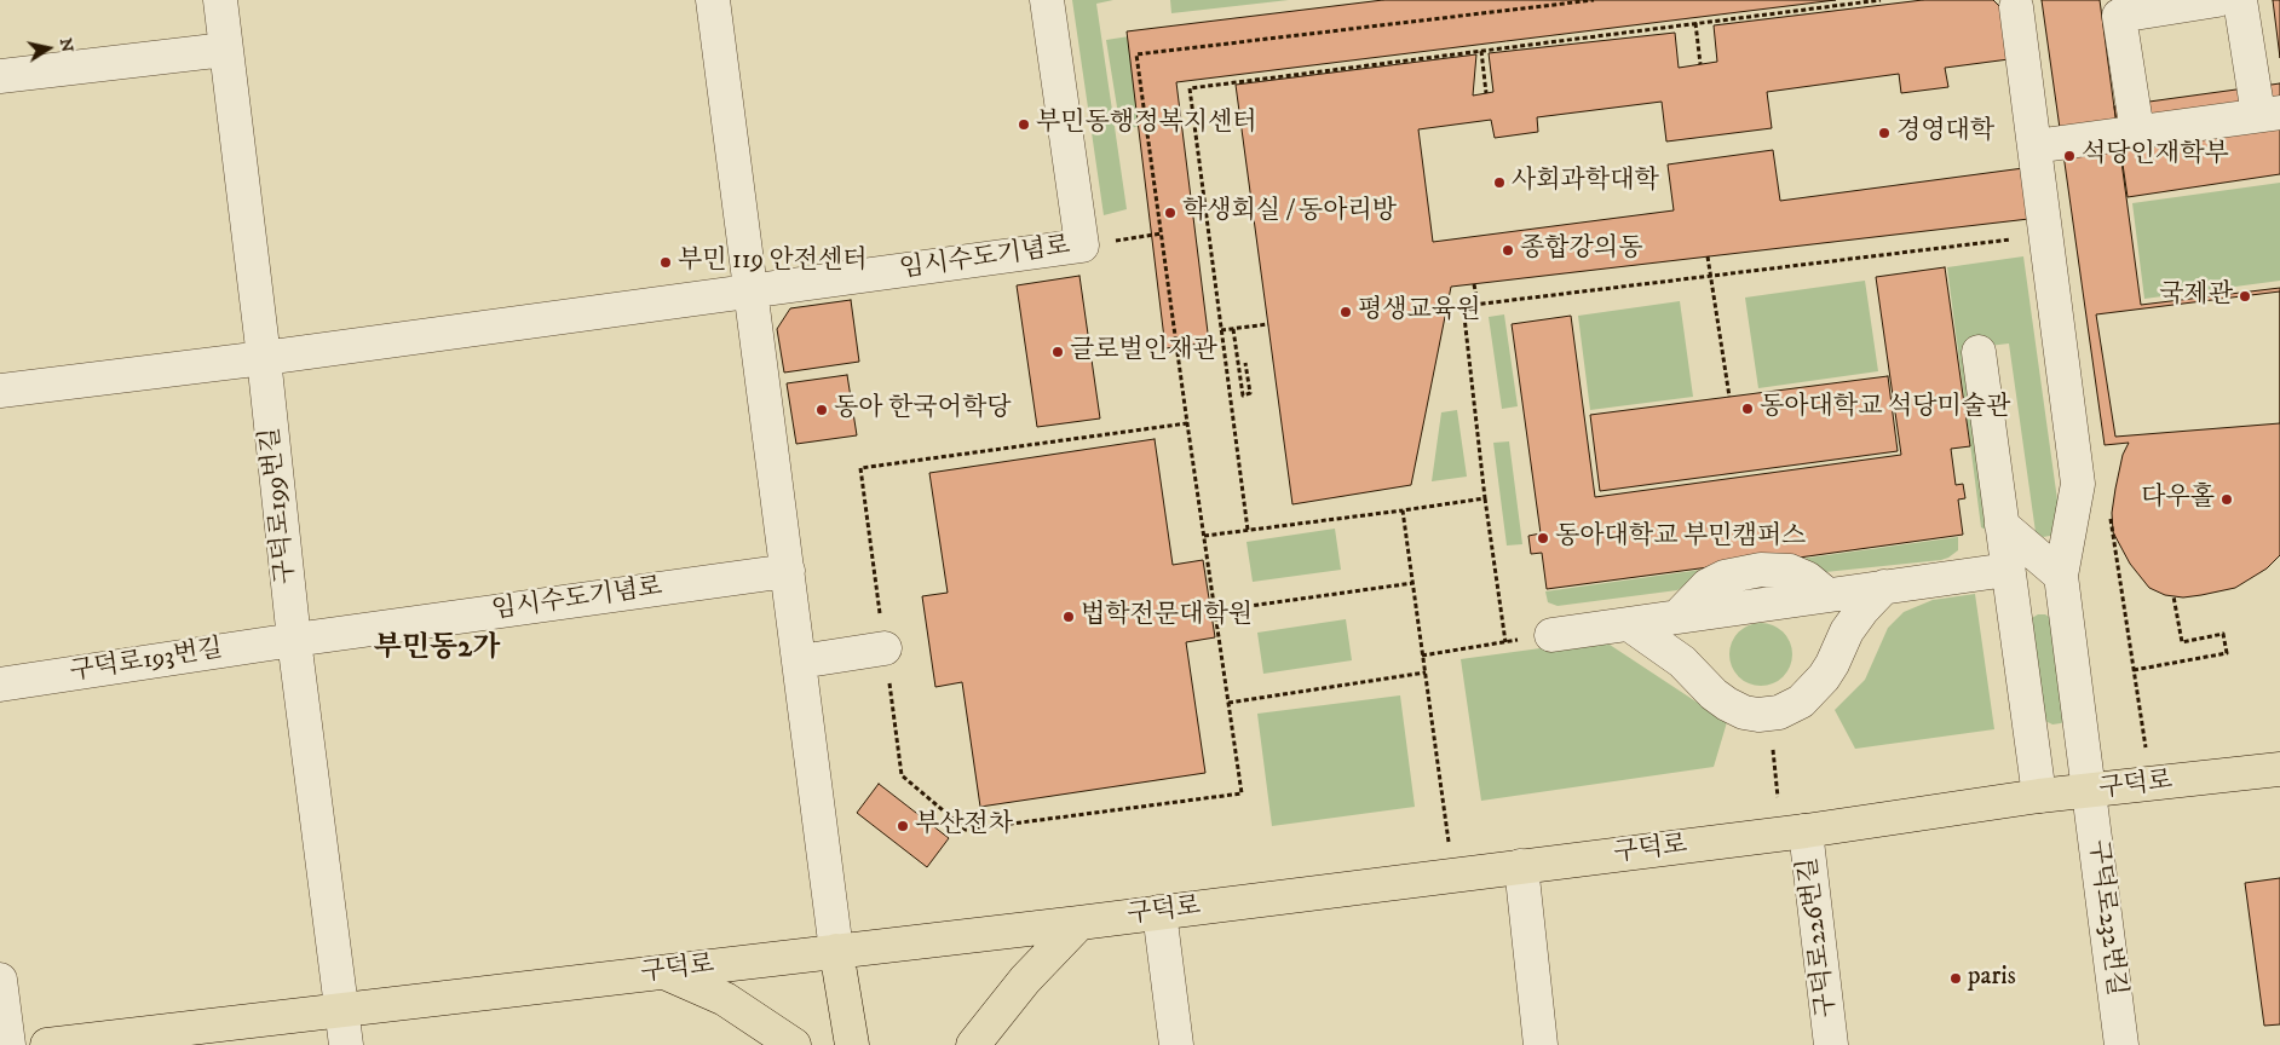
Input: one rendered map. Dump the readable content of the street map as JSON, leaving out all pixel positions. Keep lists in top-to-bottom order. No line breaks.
{"streets":{"main road":["구덕로"],"street":["임시수도기념로","구덕로199번길","구덕로193번길","구덕로232번길","구덕로226번길"]},"crossings":[["임시수도기념로","구덕로199번길"],["임시수도기념로","구덕로193번길"],["구덕로199번길","구덕로193번길"],["구덕로199번길","구덕로"],["구덕로","구덕로232번길"],["구덕로","구덕로226번길"]],"districts":["부민동2가"],"places":["부민동행정복지센터","경영대학","석당인재학부","사회과학대학","학생회실 / 동아리방","종합강의동","부민 119 안전센터","국제관","평생교육원","글로벌인재관","동아대학교 석당미술관","동아 한국어학당","다우홀","동아대학교 부민캠퍼스","법학전문대학원","부산전차","paris"],"north":"right"}
